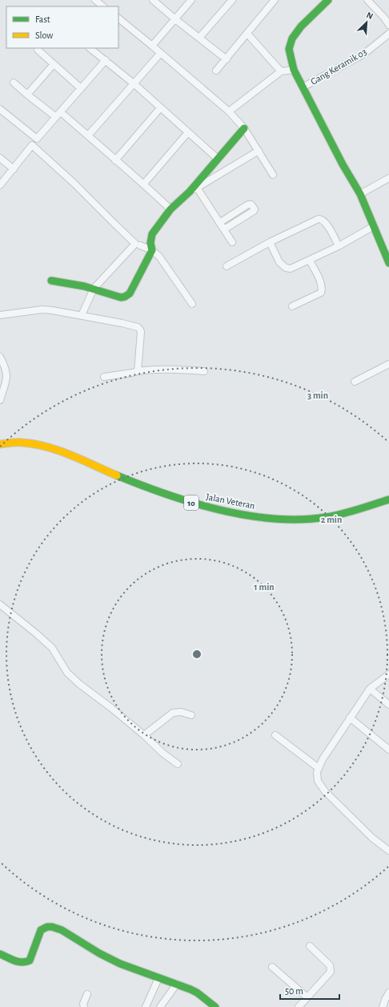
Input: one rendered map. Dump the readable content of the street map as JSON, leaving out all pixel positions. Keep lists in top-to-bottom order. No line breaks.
{"streets":{"main road":["Jalan Veteran","10"],"street":["Gang Keramik 03"]},"legend":["Fast","Slow"],"scale_bar":"50 m","north":"top right","rings":["3 min","2 min","1 min"]}
